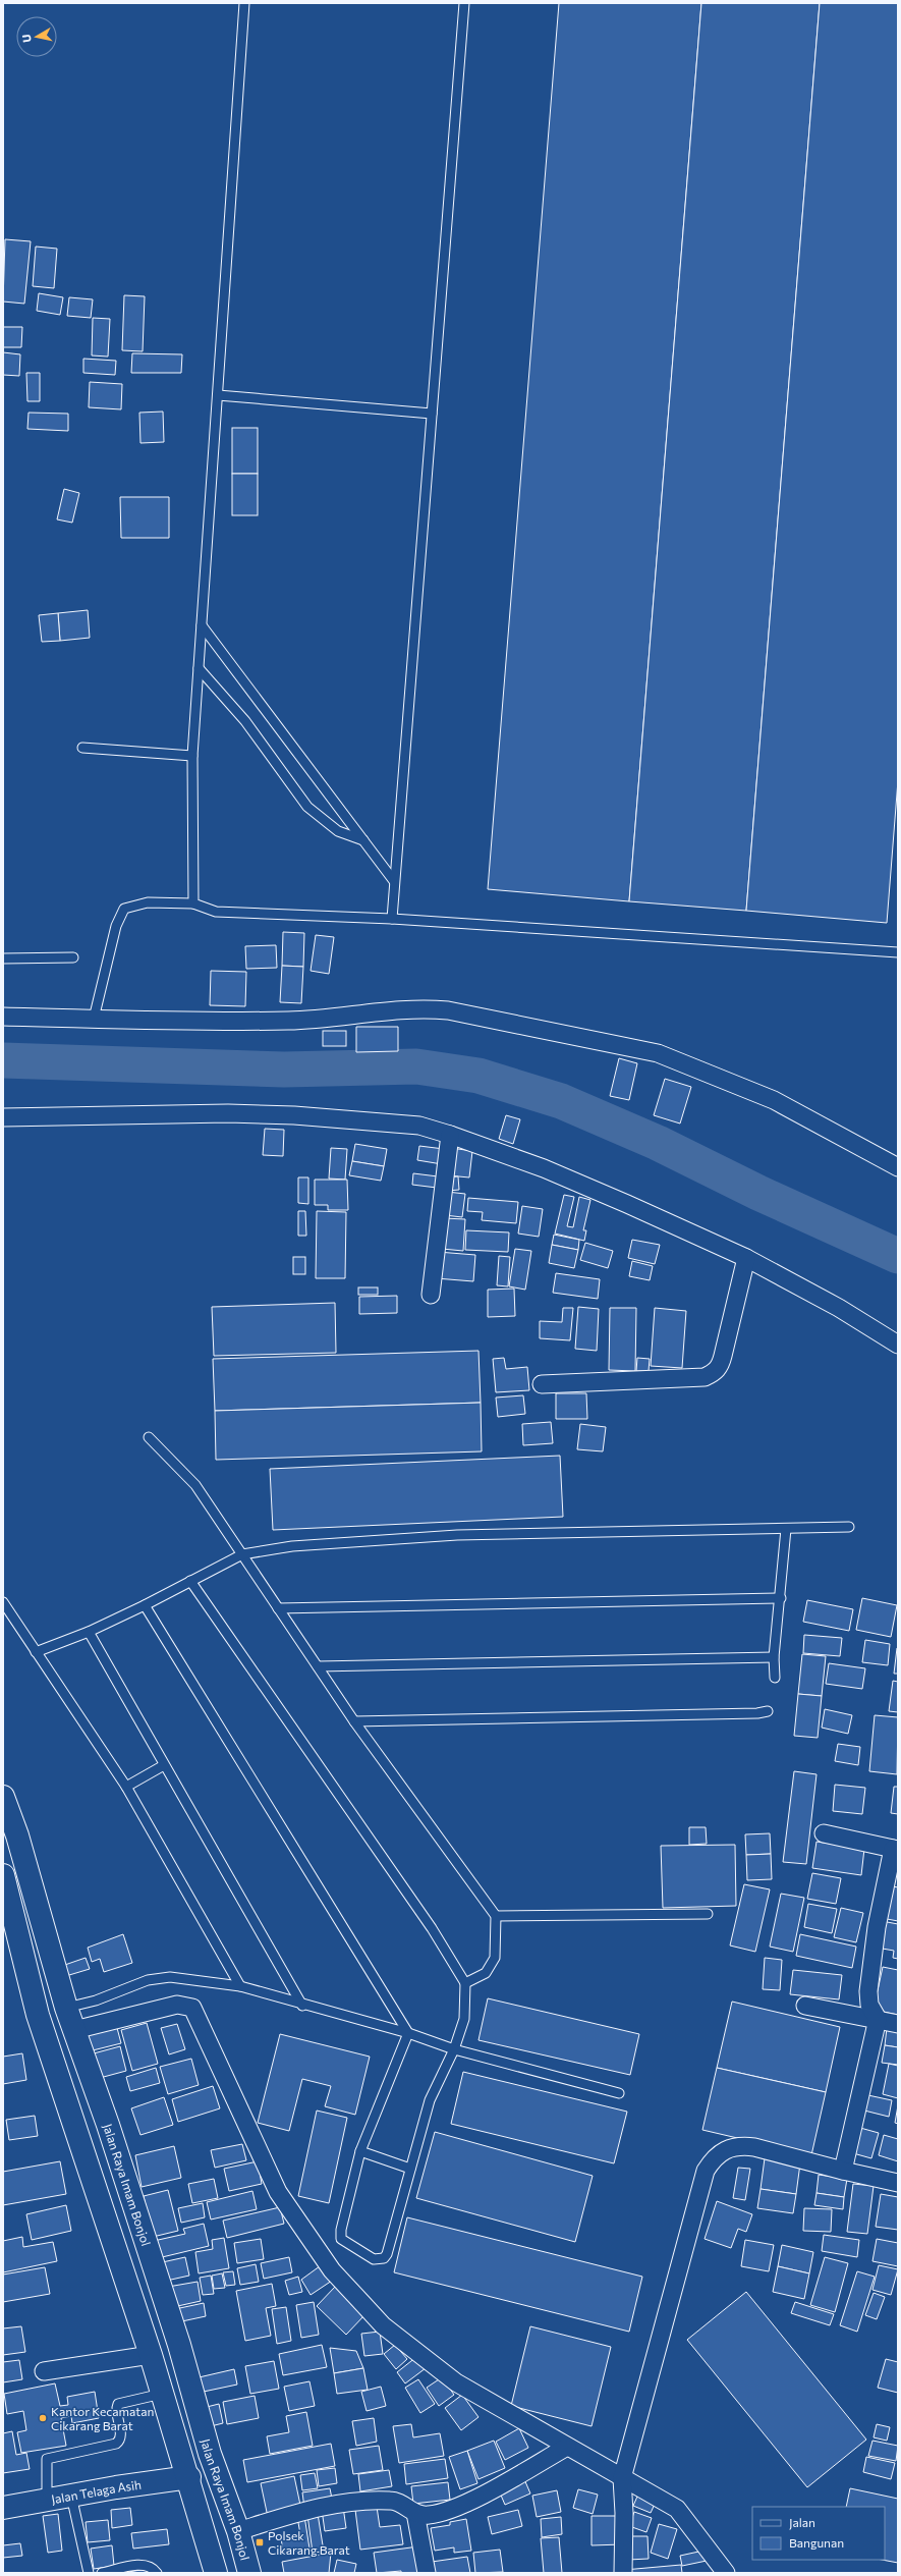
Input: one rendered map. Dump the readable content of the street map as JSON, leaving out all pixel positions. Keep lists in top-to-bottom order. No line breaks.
{"streets":{"main road":["Jalan Raya Imam Bonjol","Jalan Telaga Asih"]},"places":{"other":["Kantor Kecamatan Cikarang Barat"],"transit":["Polsek Cikarang Barat"]},"legend":["Jalan","Bangunan"],"north":"left"}
